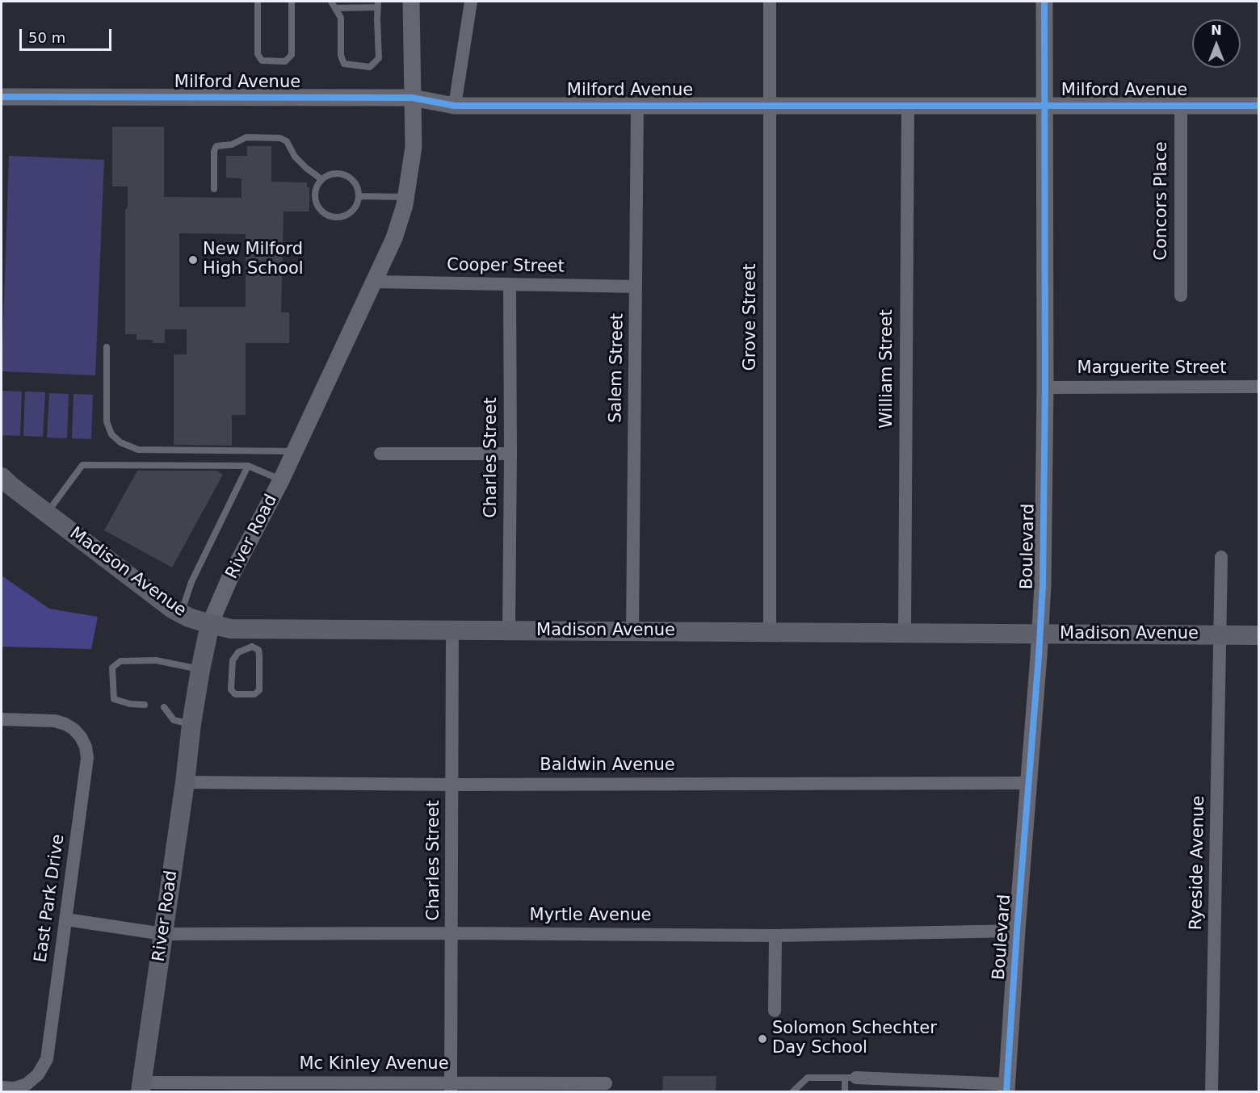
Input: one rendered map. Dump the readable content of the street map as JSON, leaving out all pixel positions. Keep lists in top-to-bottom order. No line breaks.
{"streets":{"main road":["River Road","Madison Avenue"],"street":["Milford Avenue","Concors Place","Cooper Street","Grove Street","Salem Street","William Street","Marguerite Street","Charles Street","Boulevard","Baldwin Avenue","Ryeside Avenue","East Park Drive","Myrtle Avenue","Mc Kinley Avenue"]},"crossings":[["Milford Avenue","Concors Place"],["Milford Avenue","Grove Street"],["Milford Avenue","Salem Street"],["Milford Avenue","William Street"],["Milford Avenue","River Road"],["Milford Avenue","Boulevard"],["Cooper Street","Salem Street"],["Cooper Street","Charles Street"],["Cooper Street","River Road"],["Grove Street","Madison Avenue"],["Salem Street","Madison Avenue"],["William Street","Madison Avenue"],["Marguerite Street","Boulevard"],["Charles Street","Madison Avenue"],["Charles Street","Baldwin Avenue"],["Charles Street","Myrtle Avenue"],["Charles Street","Mc Kinley Avenue"],["River Road","Madison Avenue"],["River Road","Baldwin Avenue"],["River Road","Myrtle Avenue"],["River Road","Mc Kinley Avenue"],["Boulevard","Madison Avenue"],["Boulevard","Baldwin Avenue"],["Boulevard","Myrtle Avenue"],["Madison Avenue","Ryeside Avenue"],["East Park Drive","Myrtle Avenue"]],"places":["New Milford High School","Solomon Schechter Day School"],"scale_bar":"50 m","north":"top"}
